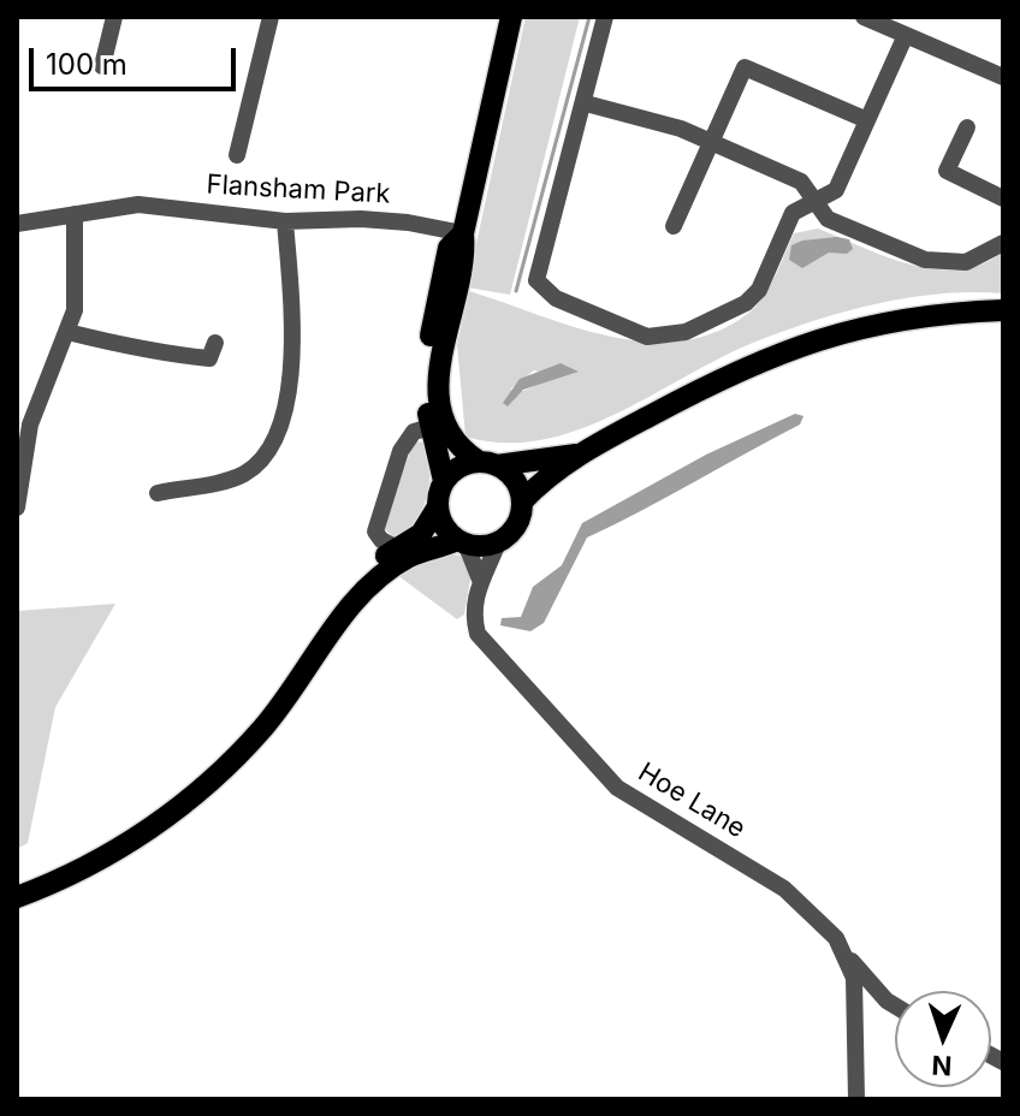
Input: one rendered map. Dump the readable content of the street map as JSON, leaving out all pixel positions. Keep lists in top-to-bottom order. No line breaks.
{"streets":{"street":["Flansham Park","Hoe Lane"]},"scale_bar":"100 m","north":"bottom"}
